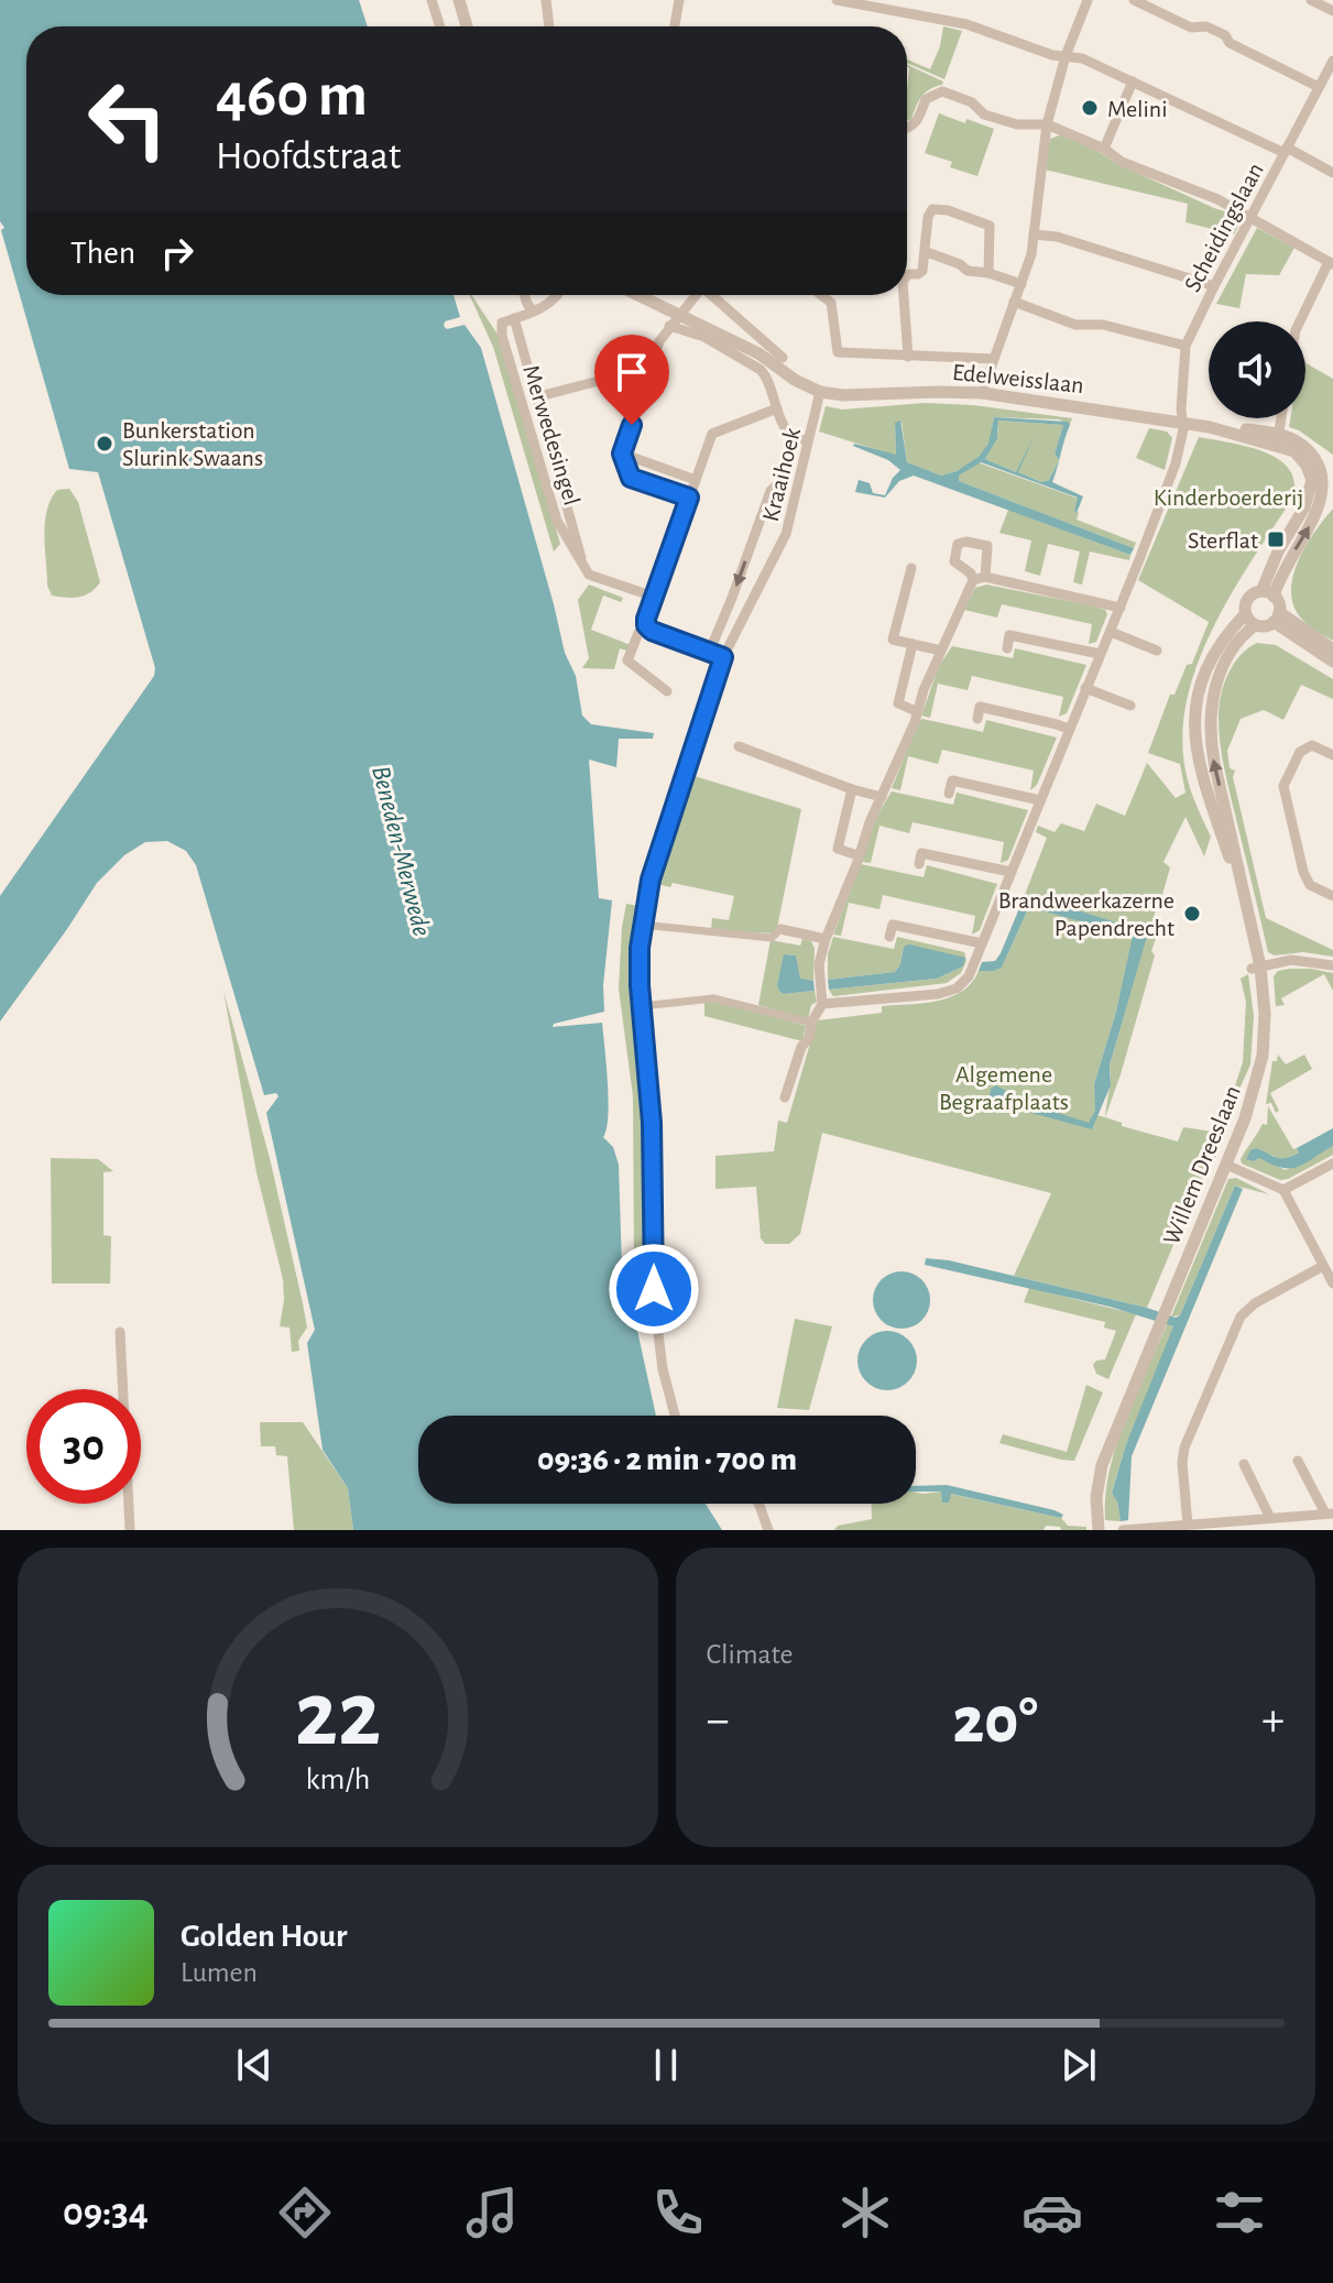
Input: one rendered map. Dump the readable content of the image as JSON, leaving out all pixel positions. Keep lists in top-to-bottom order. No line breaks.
{"streets":{"street":["Scheidingslaan","Edelweisslaan","Merwedesingel","Kraaihoek","Willem Dreeslaan"]},"crossings":[["Scheidingslaan","Edelweisslaan"],["Edelweisslaan","Kraaihoek"]],"water":["Beneden-Merwede"],"parks":["Kinderboerderij","Algemene Begraafplaats"],"places":{"other":["Melini","Bunkerstation Slurink Swaans","Brandweerkazerne Papendrecht"],"transit":["Sterflat"]},"page":{"turn":["460 m","Hoofdstraat"],"then":"Then","limit":"30","trip":"09:36 · 2 min · 700 m","tile":"Climate","heat":["−","20°","+"],"song":["Golden Hour","Lumen"],"tabs":"09:34","gauge":["22","km/h"]}}
